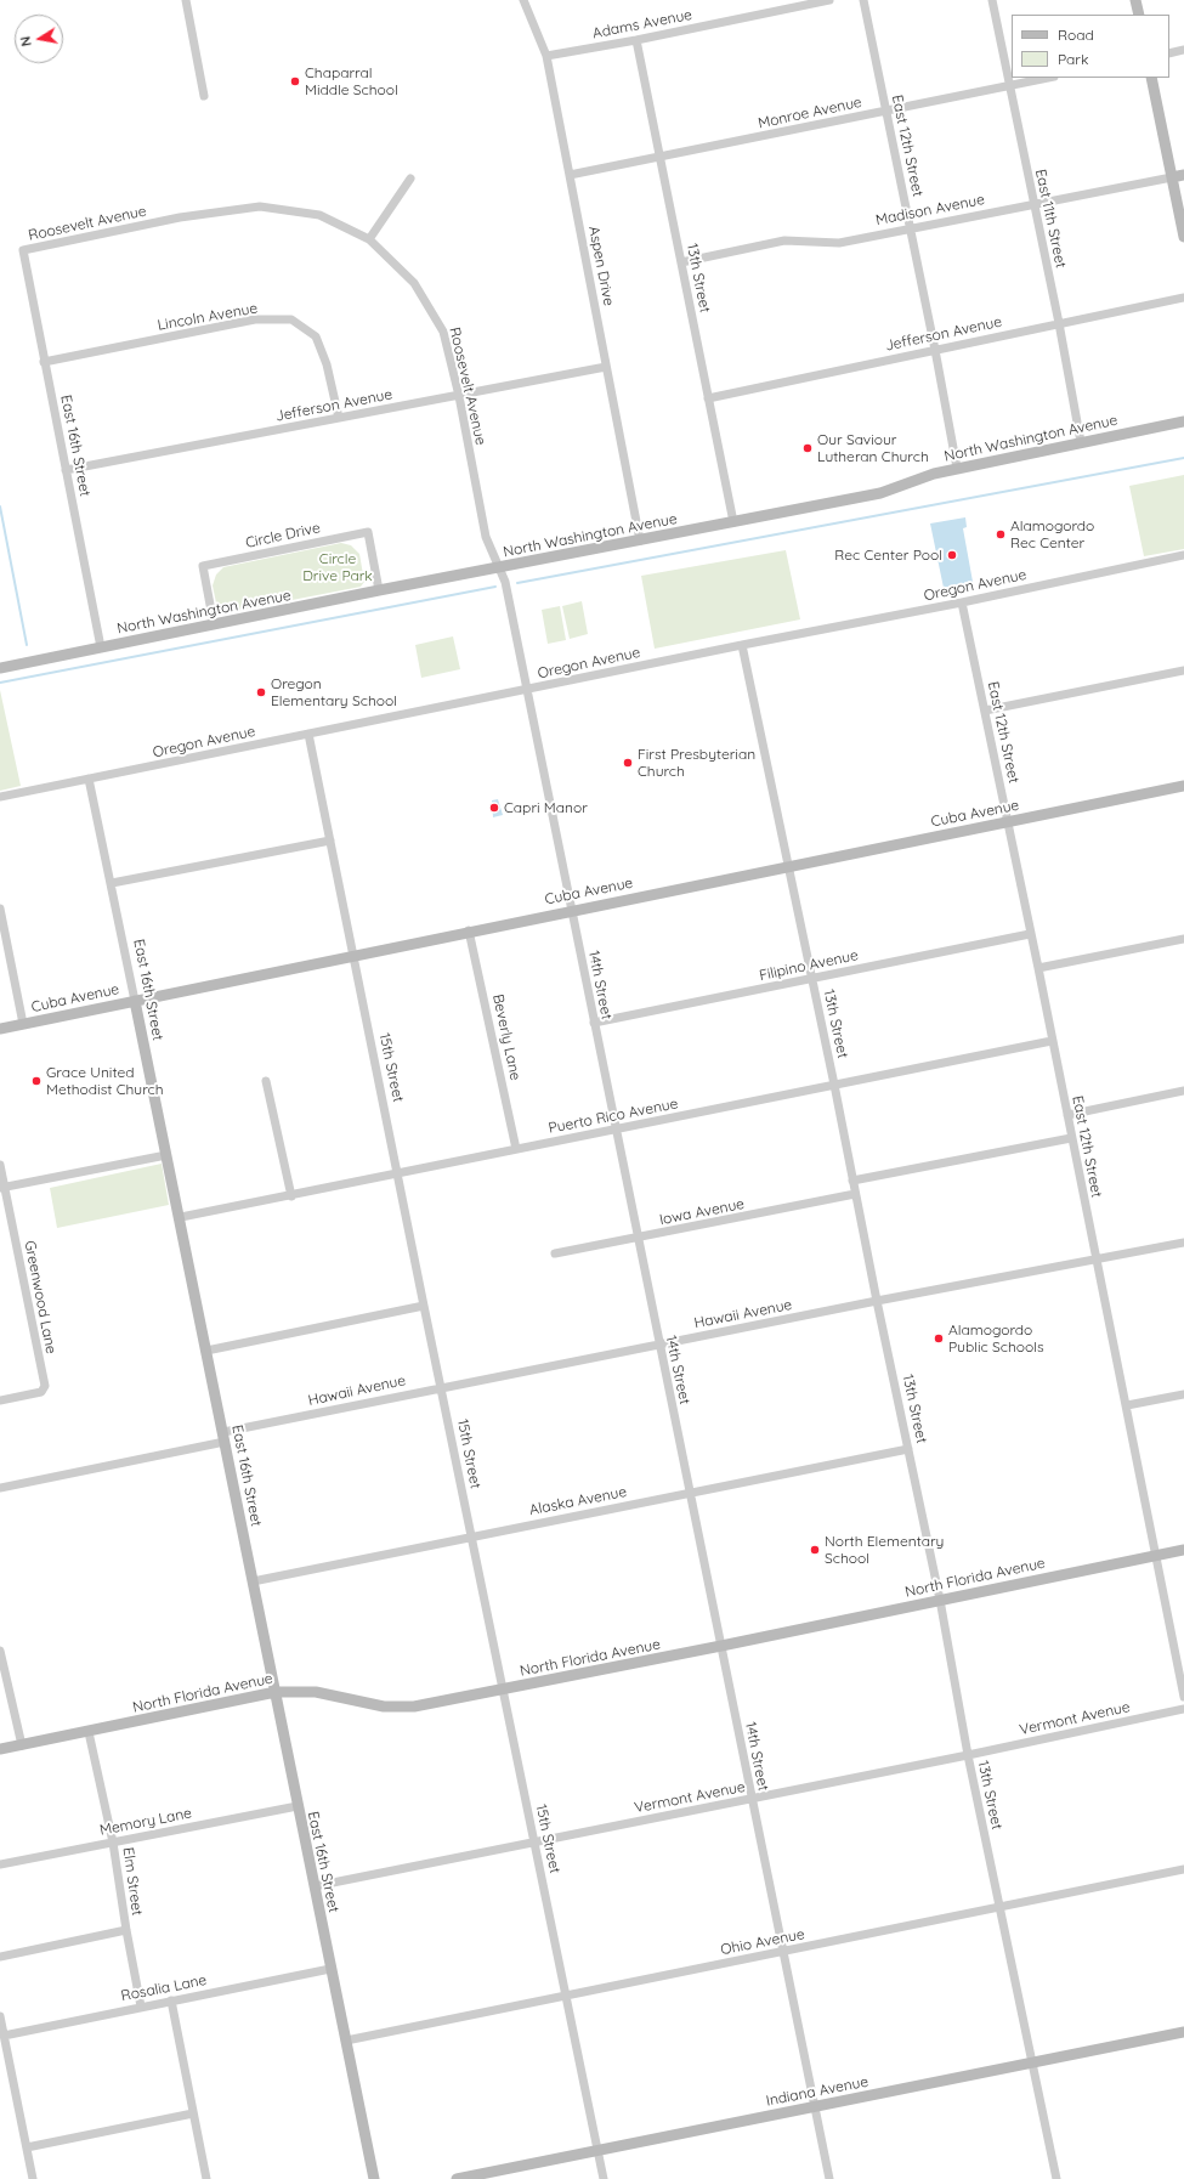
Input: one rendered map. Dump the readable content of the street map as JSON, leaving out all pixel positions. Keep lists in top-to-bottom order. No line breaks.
{"streets":{"street":["Adams Avenue","Monroe Avenue","East 12th Street","Madison Avenue","East 11th Street","Roosevelt Avenue","Aspen Drive","13th Street","Lincoln Avenue","Jefferson Avenue","North Washington Avenue","East 16th Street","Circle Drive","Oregon Avenue","Cuba Avenue","Filipino Avenue","14th Street","Beverly Lane","15th Street","Puerto Rico Avenue","Iowa Avenue","Greenwood Lane","Hawaii Avenue","Alaska Avenue","North Florida Avenue","Vermont Avenue","Memory Lane","Elm Street","Ohio Avenue","Rosalia Lane","Indiana Avenue"]},"crossings":[["Adams Avenue","Aspen Drive"],["Adams Avenue","13th Street"],["Monroe Avenue","East 12th Street"],["Monroe Avenue","East 11th Street"],["Monroe Avenue","Aspen Drive"],["Monroe Avenue","13th Street"],["East 12th Street","Madison Avenue"],["East 12th Street","Jefferson Avenue"],["East 12th Street","North Washington Avenue"],["East 12th Street","Oregon Avenue"],["East 12th Street","Cuba Avenue"],["East 12th Street","Filipino Avenue"],["East 12th Street","Puerto Rico Avenue"],["East 12th Street","Hawaii Avenue"],["East 12th Street","North Florida Avenue"],["Madison Avenue","East 11th Street"],["Madison Avenue","13th Street"],["East 11th Street","Jefferson Avenue"],["East 11th Street","North Washington Avenue"],["Roosevelt Avenue","Jefferson Avenue"],["Roosevelt Avenue","North Washington Avenue"],["Roosevelt Avenue","East 16th Street"],["Roosevelt Avenue","14th Street"],["Aspen Drive","Jefferson Avenue"],["Aspen Drive","North Washington Avenue"],["13th Street","Jefferson Avenue"],["13th Street","North Washington Avenue"],["13th Street","Oregon Avenue"],["13th Street","Cuba Avenue"],["13th Street","Filipino Avenue"],["13th Street","Puerto Rico Avenue"],["13th Street","Iowa Avenue"],["13th Street","Hawaii Avenue"],["13th Street","Alaska Avenue"],["13th Street","North Florida Avenue"],["13th Street","Vermont Avenue"],["13th Street","Ohio Avenue"],["13th Street","Indiana Avenue"],["Lincoln Avenue","Jefferson Avenue"],["Lincoln Avenue","East 16th Street"],["Jefferson Avenue","East 16th Street"],["North Washington Avenue","East 16th Street"],["North Washington Avenue","Circle Drive"],["North Washington Avenue","14th Street"],["East 16th Street","Oregon Avenue"],["East 16th Street","Cuba Avenue"],["East 16th Street","Puerto Rico Avenue"],["East 16th Street","Hawaii Avenue"],["East 16th Street","Alaska Avenue"],["East 16th Street","North Florida Avenue"],["East 16th Street","Vermont Avenue"],["East 16th Street","Memory Lane"],["East 16th Street","Ohio Avenue"],["East 16th Street","Rosalia Lane"],["Oregon Avenue","14th Street"],["Oregon Avenue","15th Street"],["Cuba Avenue","14th Street"],["Cuba Avenue","Beverly Lane"],["Cuba Avenue","15th Street"],["Filipino Avenue","14th Street"],["14th Street","Puerto Rico Avenue"],["14th Street","Iowa Avenue"],["14th Street","Hawaii Avenue"],["14th Street","Alaska Avenue"],["14th Street","North Florida Avenue"],["14th Street","Vermont Avenue"],["14th Street","Ohio Avenue"],["14th Street","Indiana Avenue"],["Beverly Lane","Puerto Rico Avenue"],["15th Street","Puerto Rico Avenue"],["15th Street","Hawaii Avenue"],["15th Street","Alaska Avenue"],["15th Street","North Florida Avenue"],["15th Street","Vermont Avenue"],["15th Street","Ohio Avenue"],["15th Street","Indiana Avenue"],["North Florida Avenue","Elm Street"],["Memory Lane","Elm Street"],["Elm Street","Rosalia Lane"]],"parks":["Circle Drive Park"],"places":["Chaparral Middle School","Our Saviour Lutheran Church","Alamogordo Rec Center","Rec Center Pool","Oregon Elementary School","First Presbyterian Church","Capri Manor","Grace United Methodist Church","Alamogordo Public Schools","North Elementary School"],"legend":["Road","Park"],"north":"left"}
